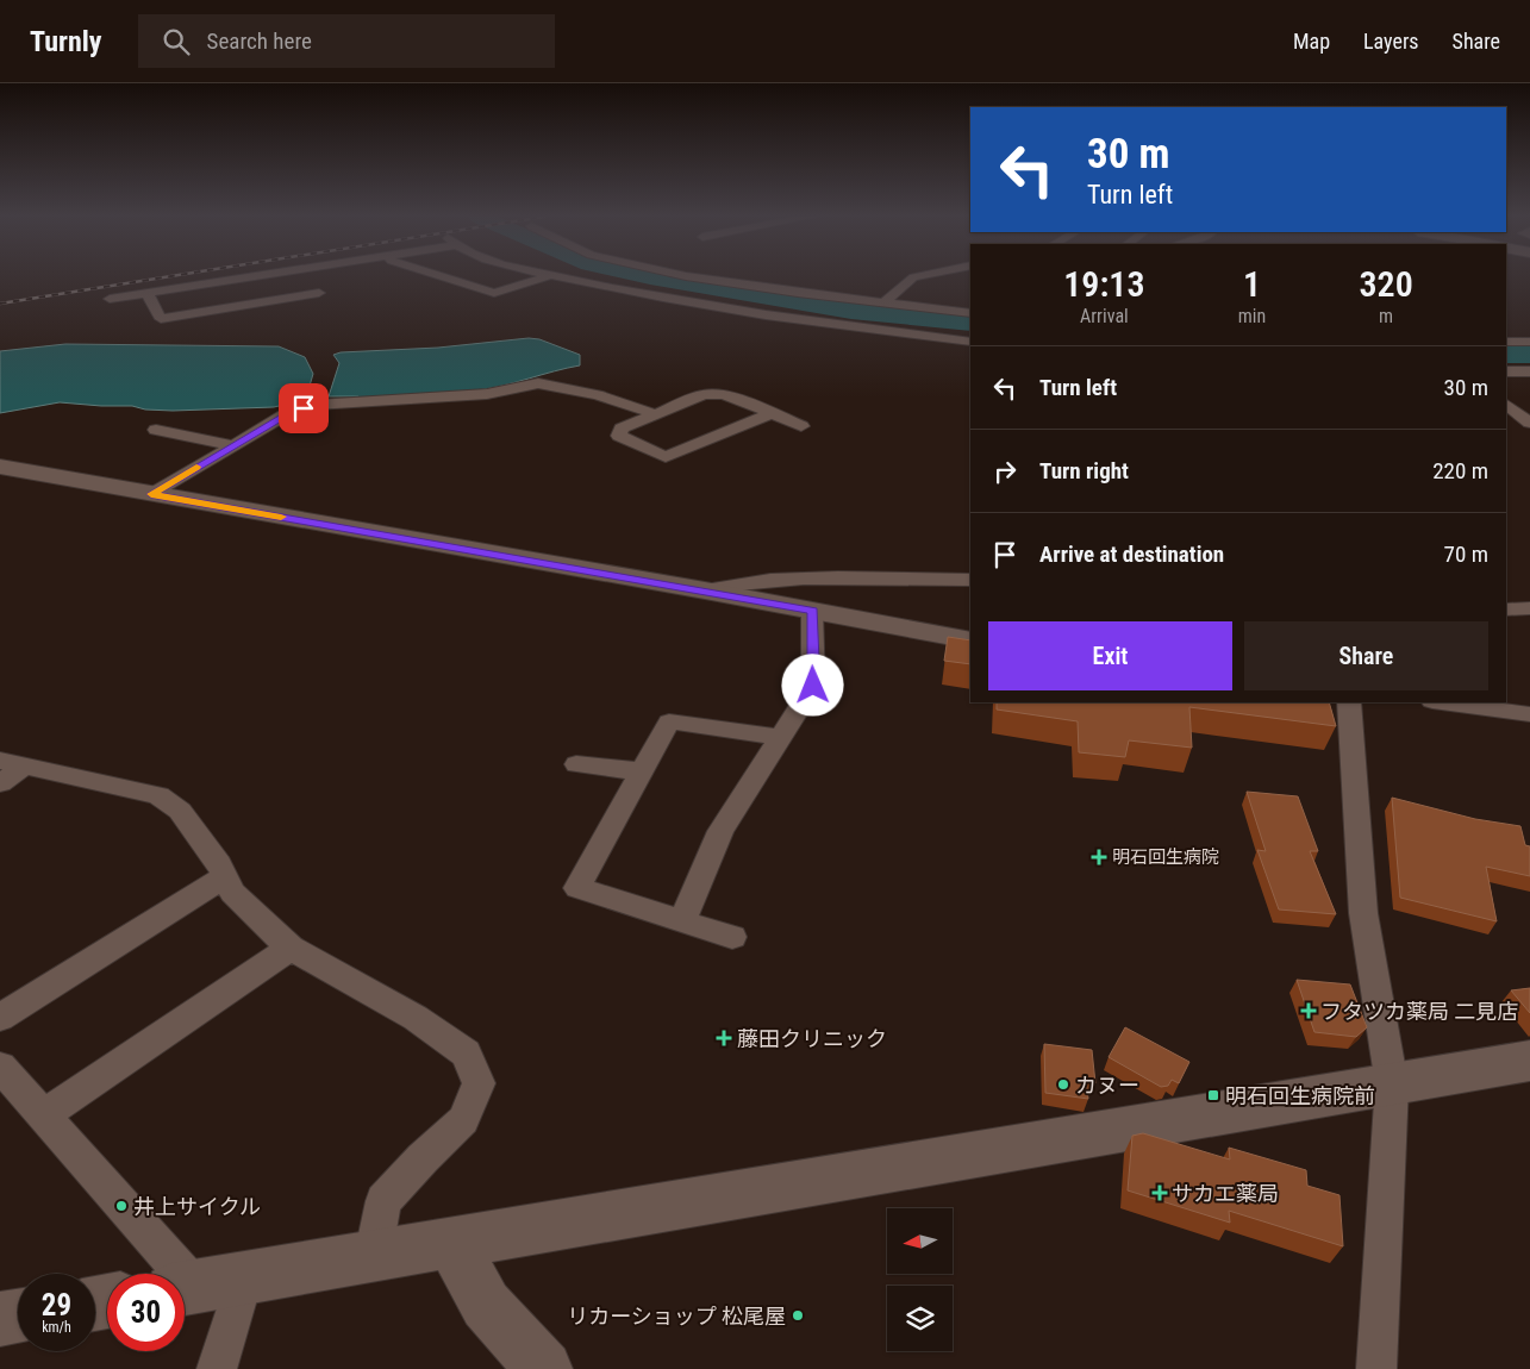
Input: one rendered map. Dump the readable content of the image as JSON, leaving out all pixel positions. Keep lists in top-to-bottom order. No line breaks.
{"places":{"health":["明石回生病院","フタツカ薬局 二見店","藤田クリニック","サカエ薬局"],"other":["カヌー","井上サイクル","リカーショップ 松尾屋"],"transit":["明石回生病院前"]},"north":"left","page":{"header":"Turnly","search":"Search here","nav":["Map","Layers","Share"],"turn":["30 m","Turn left"],"eta":["19:13","Arrival","1","min","320","m"],"list":[{"name":"Turn left","value":"30 m"},{"name":"Turn right","value":"220 m"},{"name":"Arrive at destination","value":"70 m"}],"buttons":["Exit","Share"],"speed":"29 km/h","limit":"30"}}
